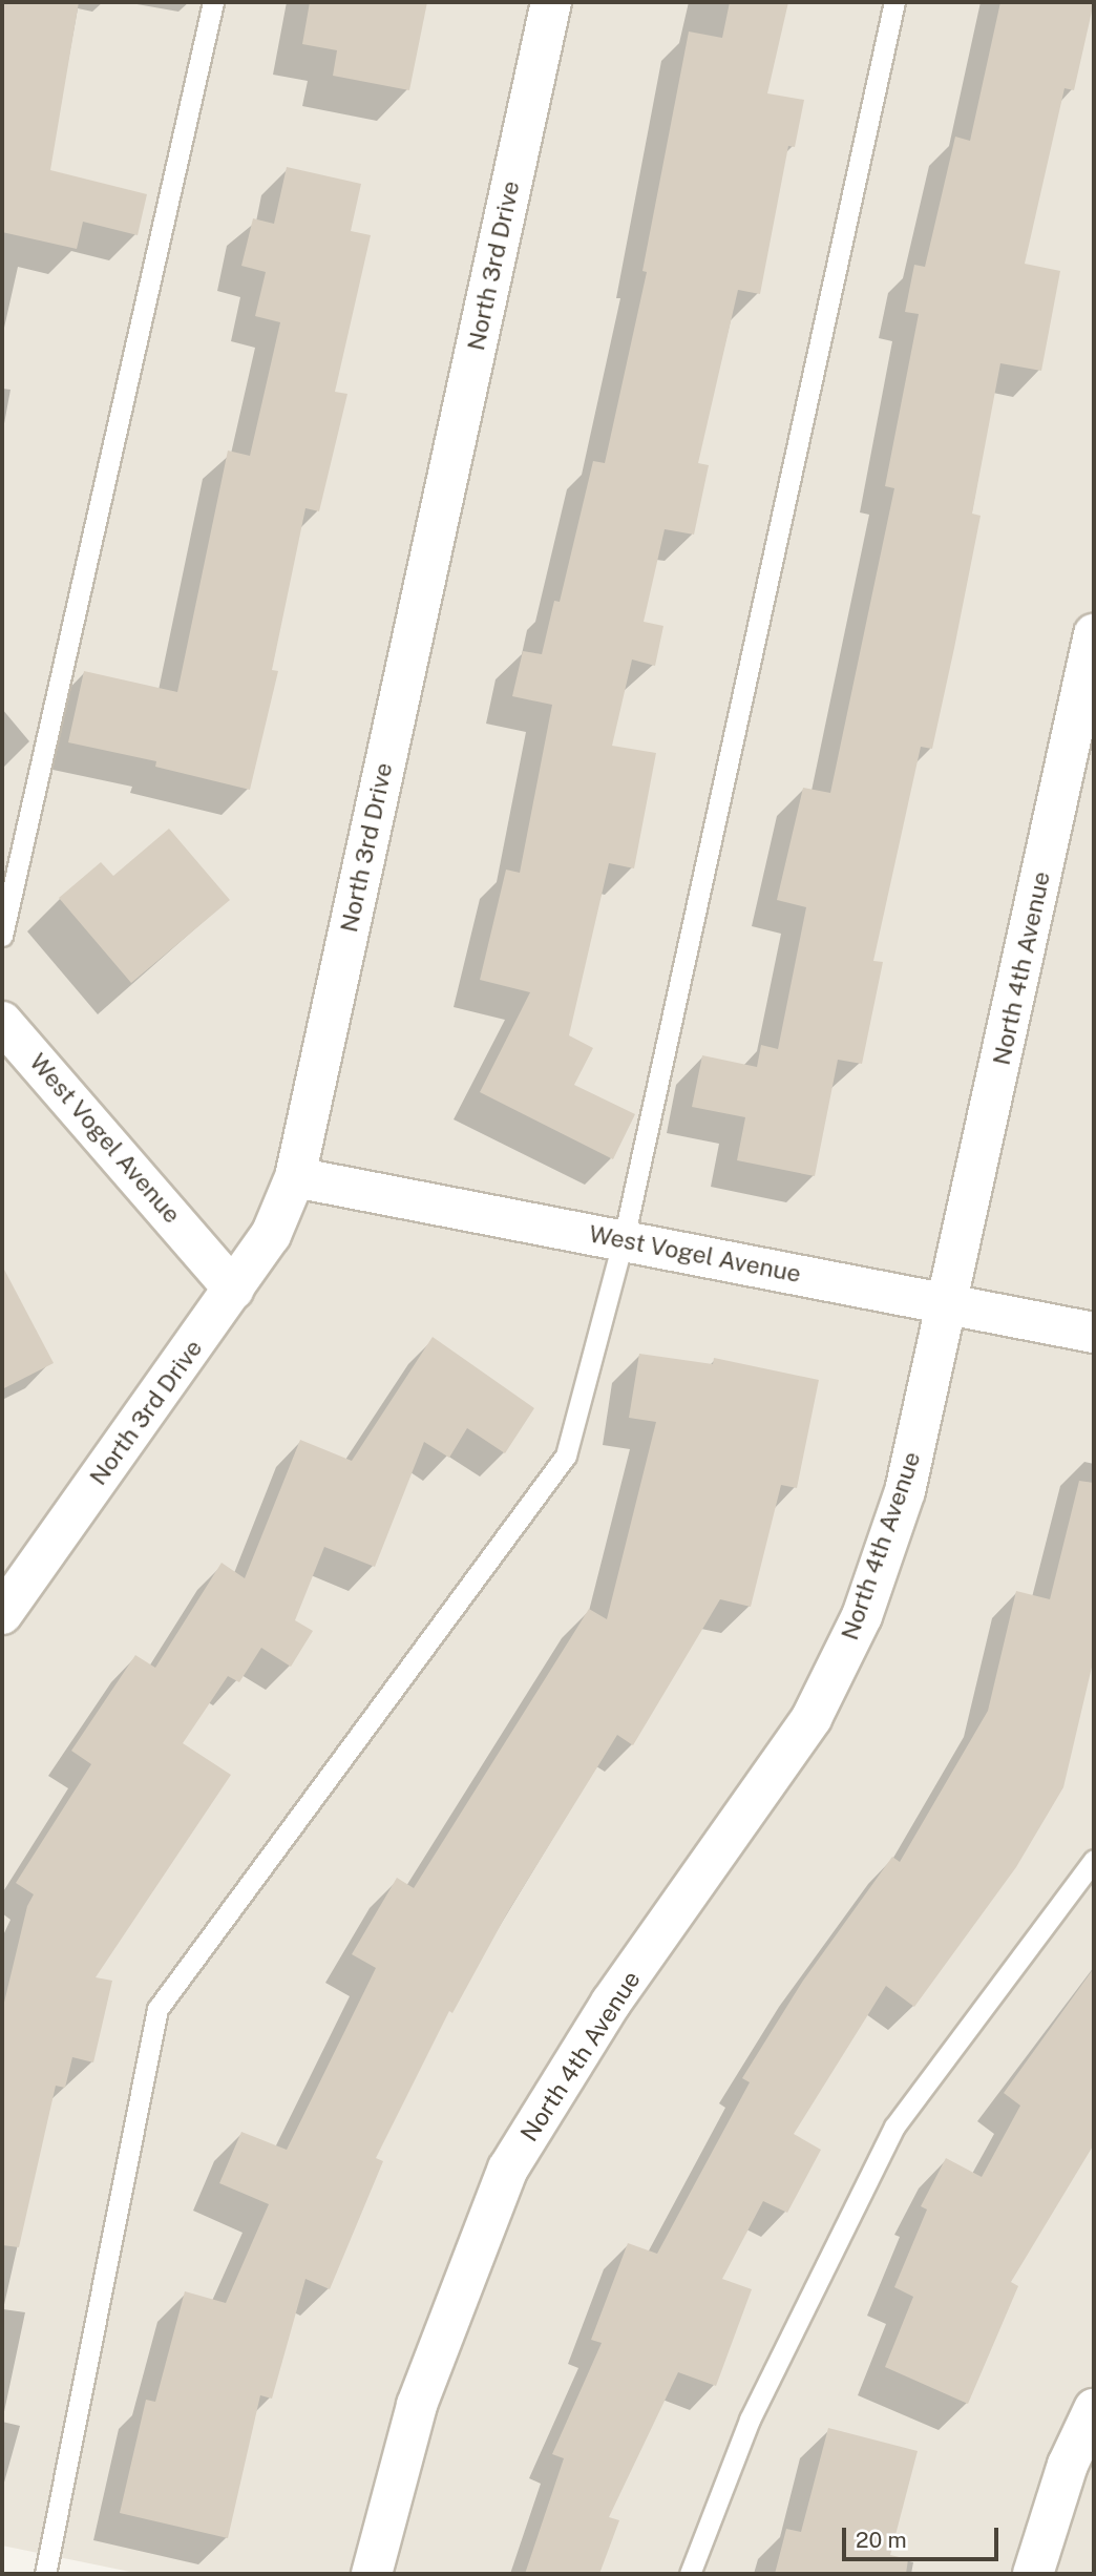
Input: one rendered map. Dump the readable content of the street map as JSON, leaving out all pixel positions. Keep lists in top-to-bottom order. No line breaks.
{"streets":{"street":["North 3rd Drive","North 4th Avenue","West Vogel Avenue"]},"crossings":[["North 3rd Drive","West Vogel Avenue"],["North 4th Avenue","West Vogel Avenue"]],"scale_bar":"20 m"}
